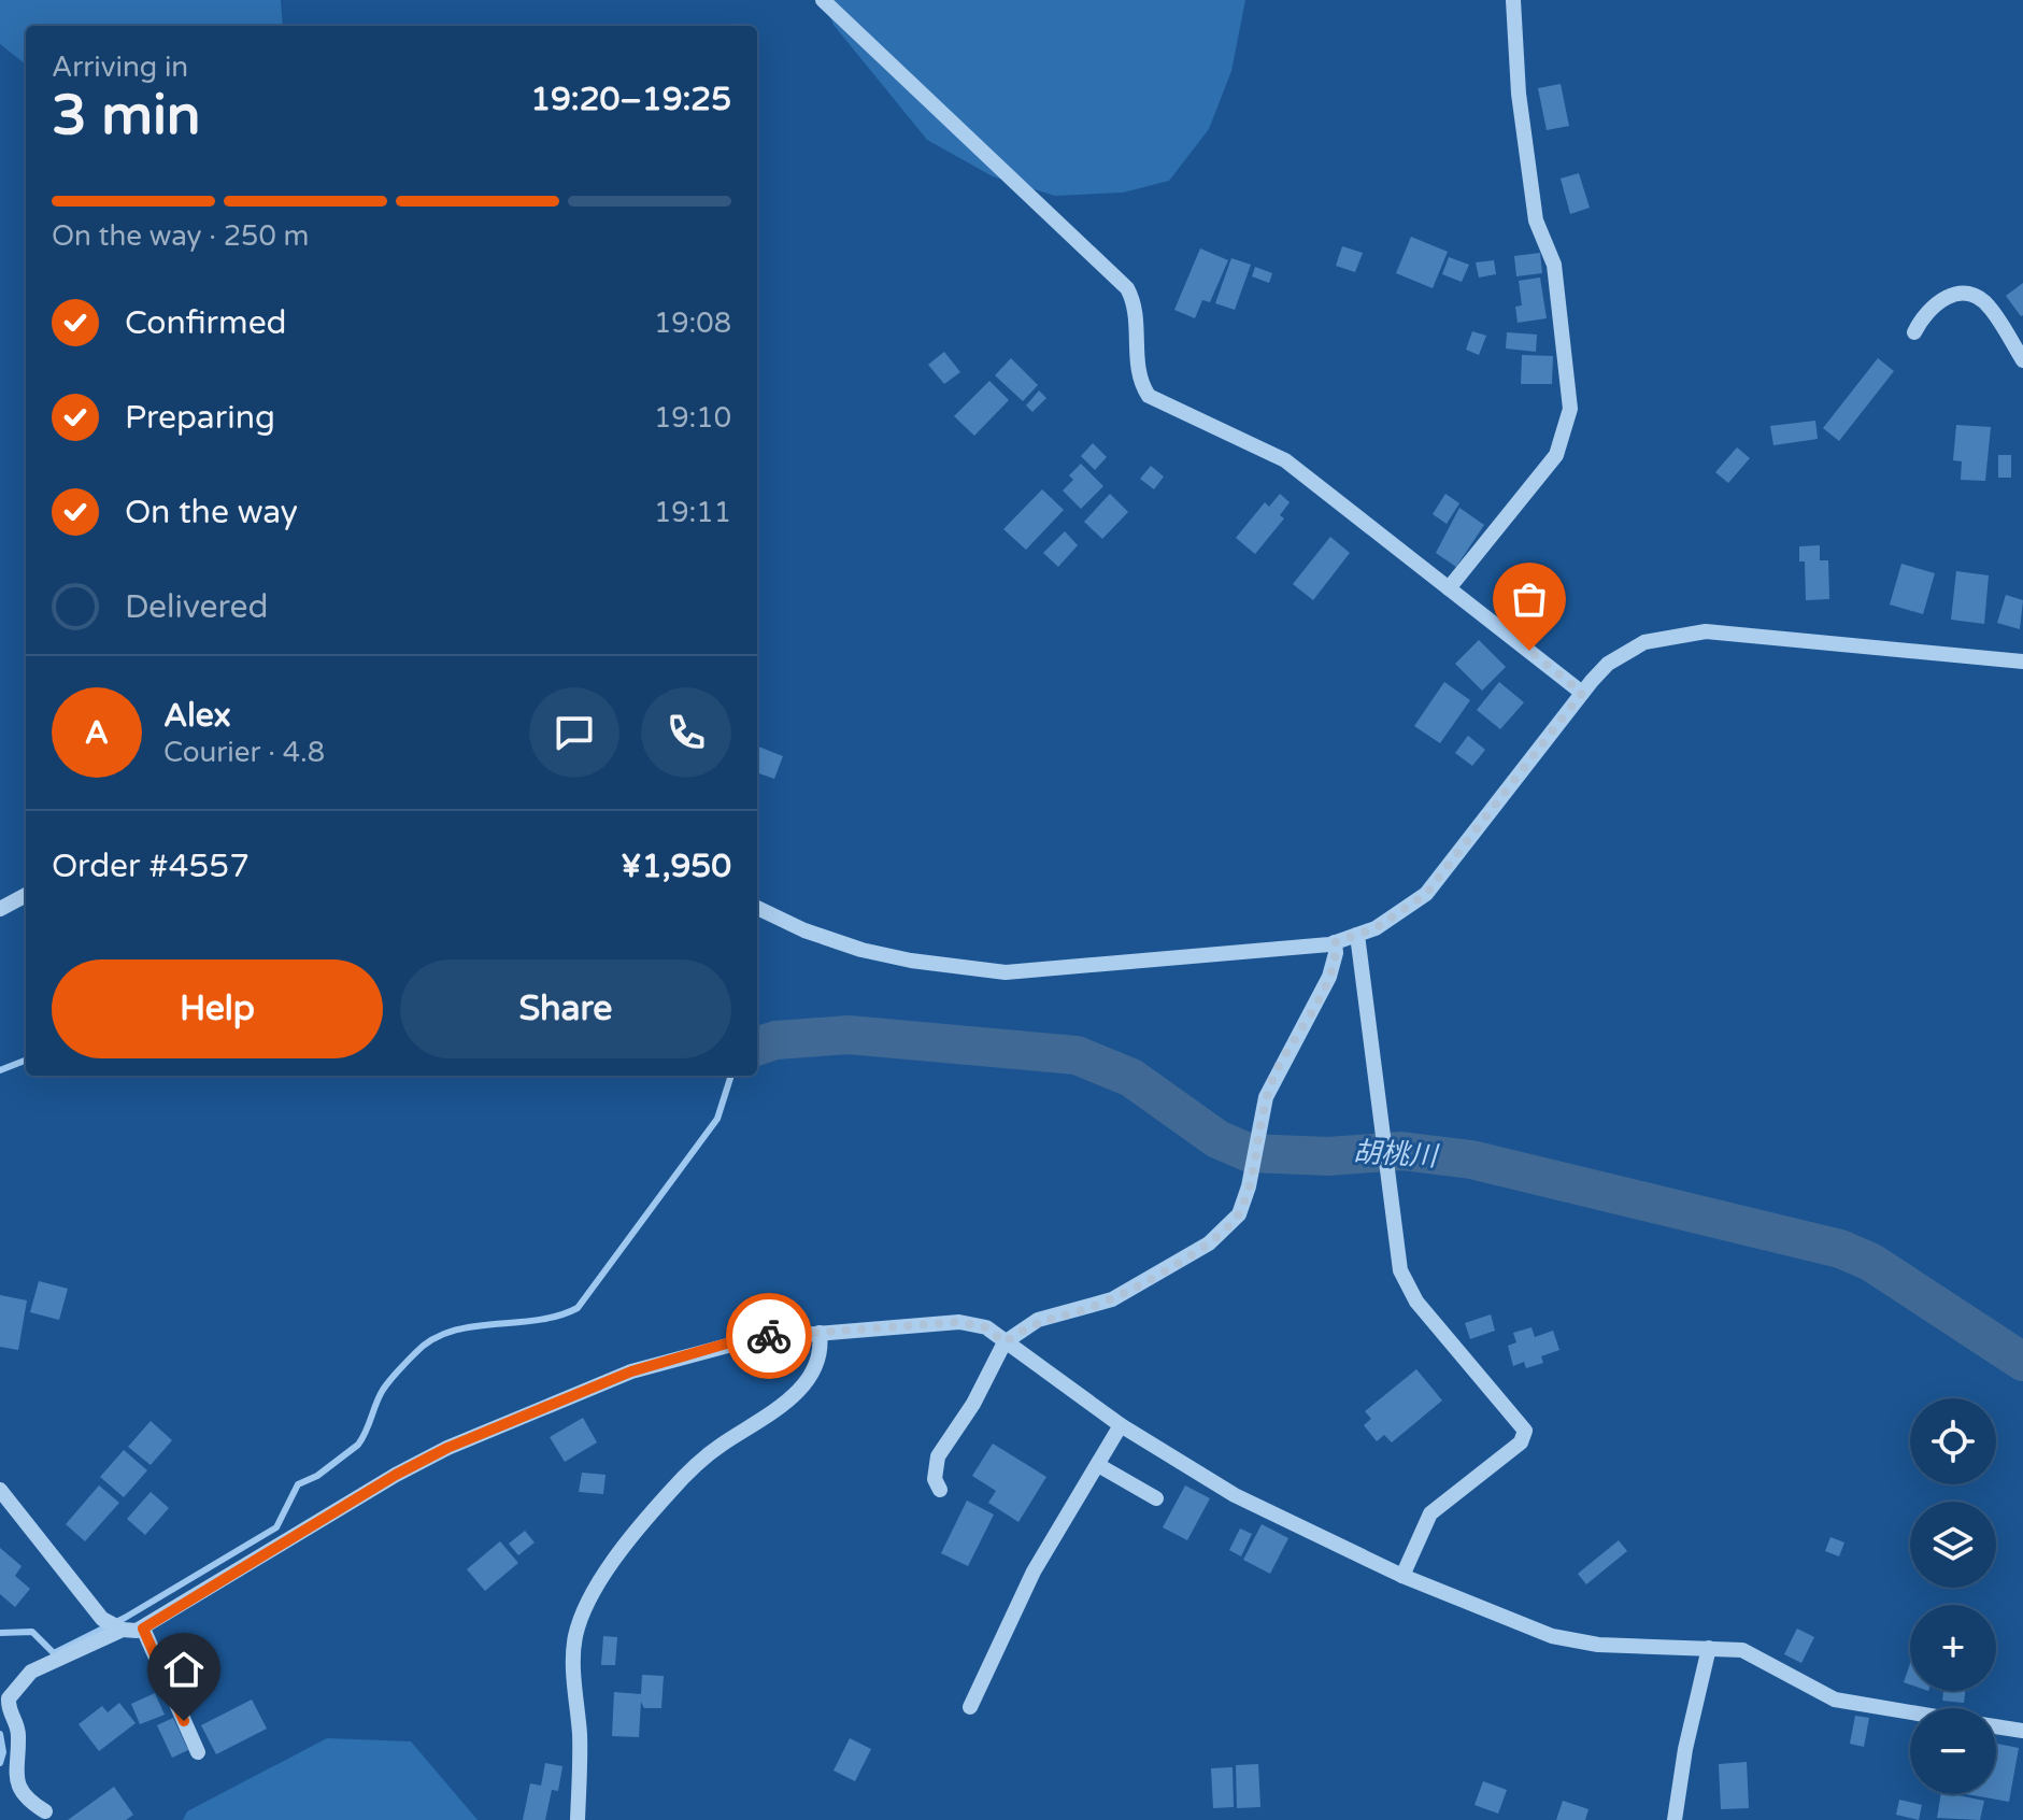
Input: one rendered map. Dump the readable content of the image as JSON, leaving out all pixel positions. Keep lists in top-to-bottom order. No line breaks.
{"water":["胡桃川"],"page":{"heading":["3 min","Arriving in","19:20–19:25"],"panel":["Alex","Courier · 4.8","Order #4557","¥1,950"],"bar":"On the way · 250 m","list":[["Confirmed","19:08"],["Preparing","19:10"],["On the way","19:11"],"Delivered"],"round":"A","buttons":["Help","Share"],"map_buttons":["+","−"]}}
